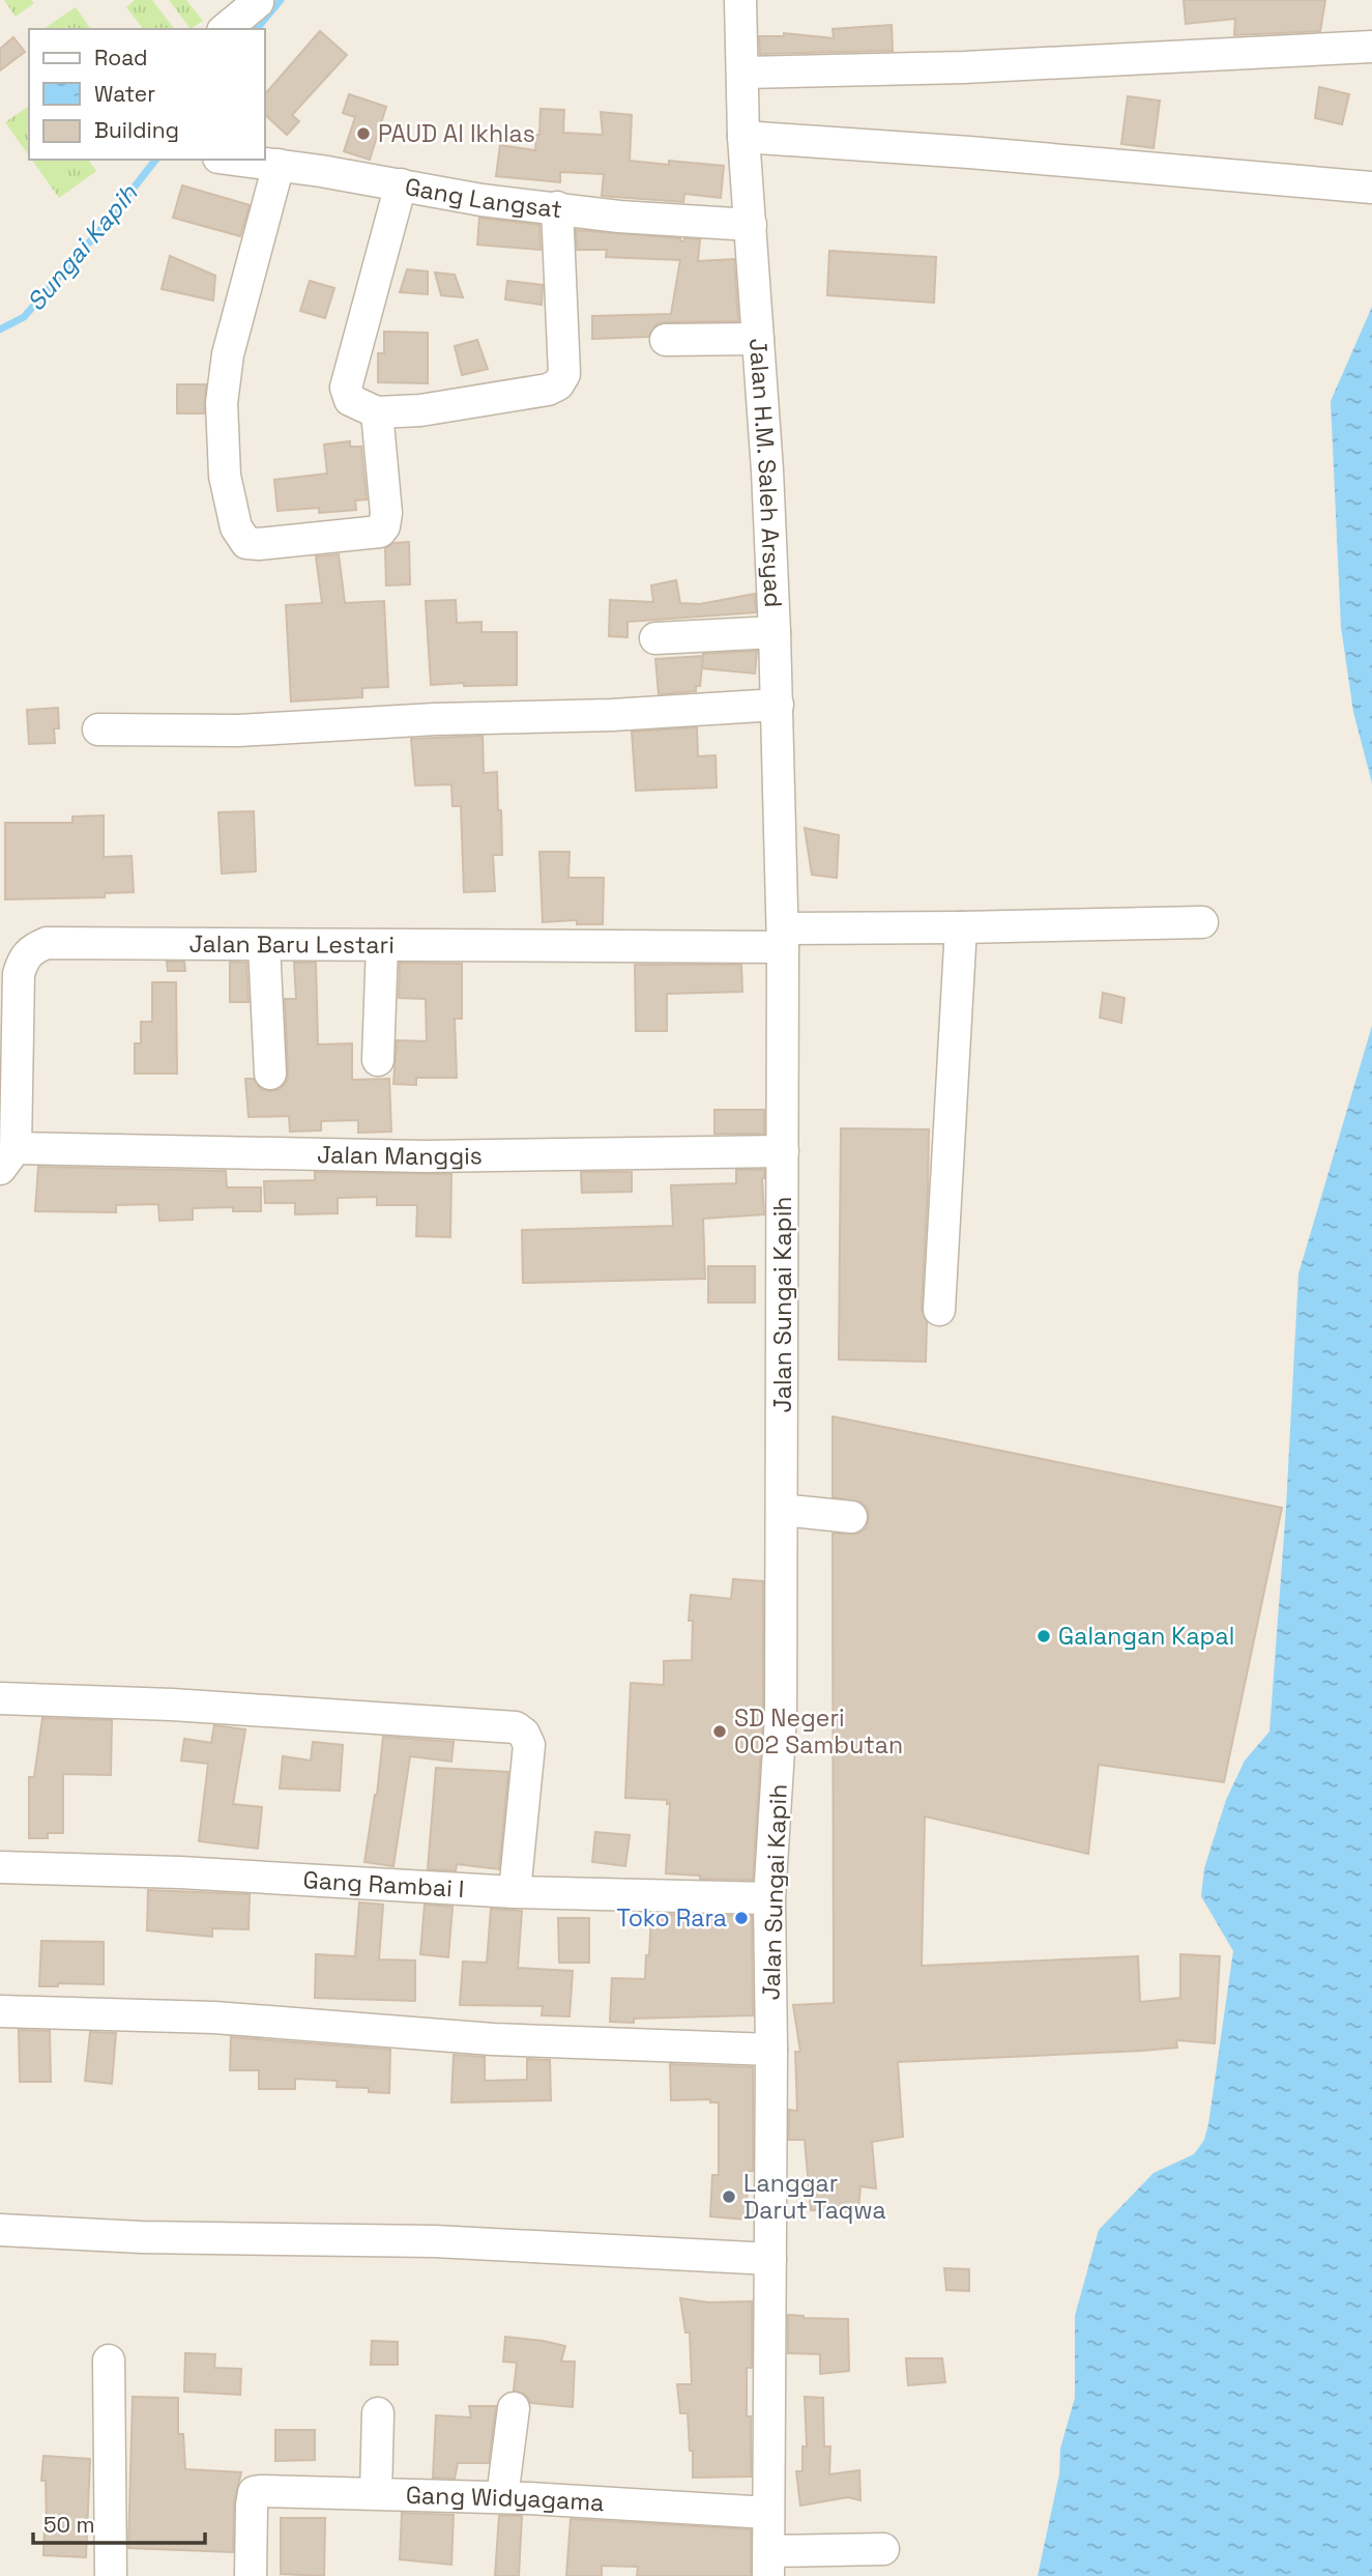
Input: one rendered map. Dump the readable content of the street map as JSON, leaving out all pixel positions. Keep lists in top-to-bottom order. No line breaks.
{"streets":{"street":["Gang Langsat","Jalan H.M. Saleh Arsyad","Jalan Baru Lestari","Jalan Manggis","Jalan Sungai Kapih","Gang Rambai I","Gang Widyagama"]},"crossings":[["Gang Langsat","Jalan H.M. Saleh Arsyad"],["Jalan H.M. Saleh Arsyad","Jalan Baru Lestari"],["Jalan H.M. Saleh Arsyad","Jalan Sungai Kapih"],["Jalan Baru Lestari","Jalan Manggis"],["Jalan Baru Lestari","Jalan Sungai Kapih"],["Jalan Manggis","Jalan Sungai Kapih"],["Jalan Sungai Kapih","Gang Rambai I"],["Jalan Sungai Kapih","Gang Widyagama"]],"water":["Sungai Kapih"],"places":["PAUD Al Ikhlas","Galangan Kapal","SD Negeri 002 Sambutan","Toko Rara","Langgar Darut Taqwa"],"legend":["Road","Water","Building"],"scale_bar":"50 m"}
